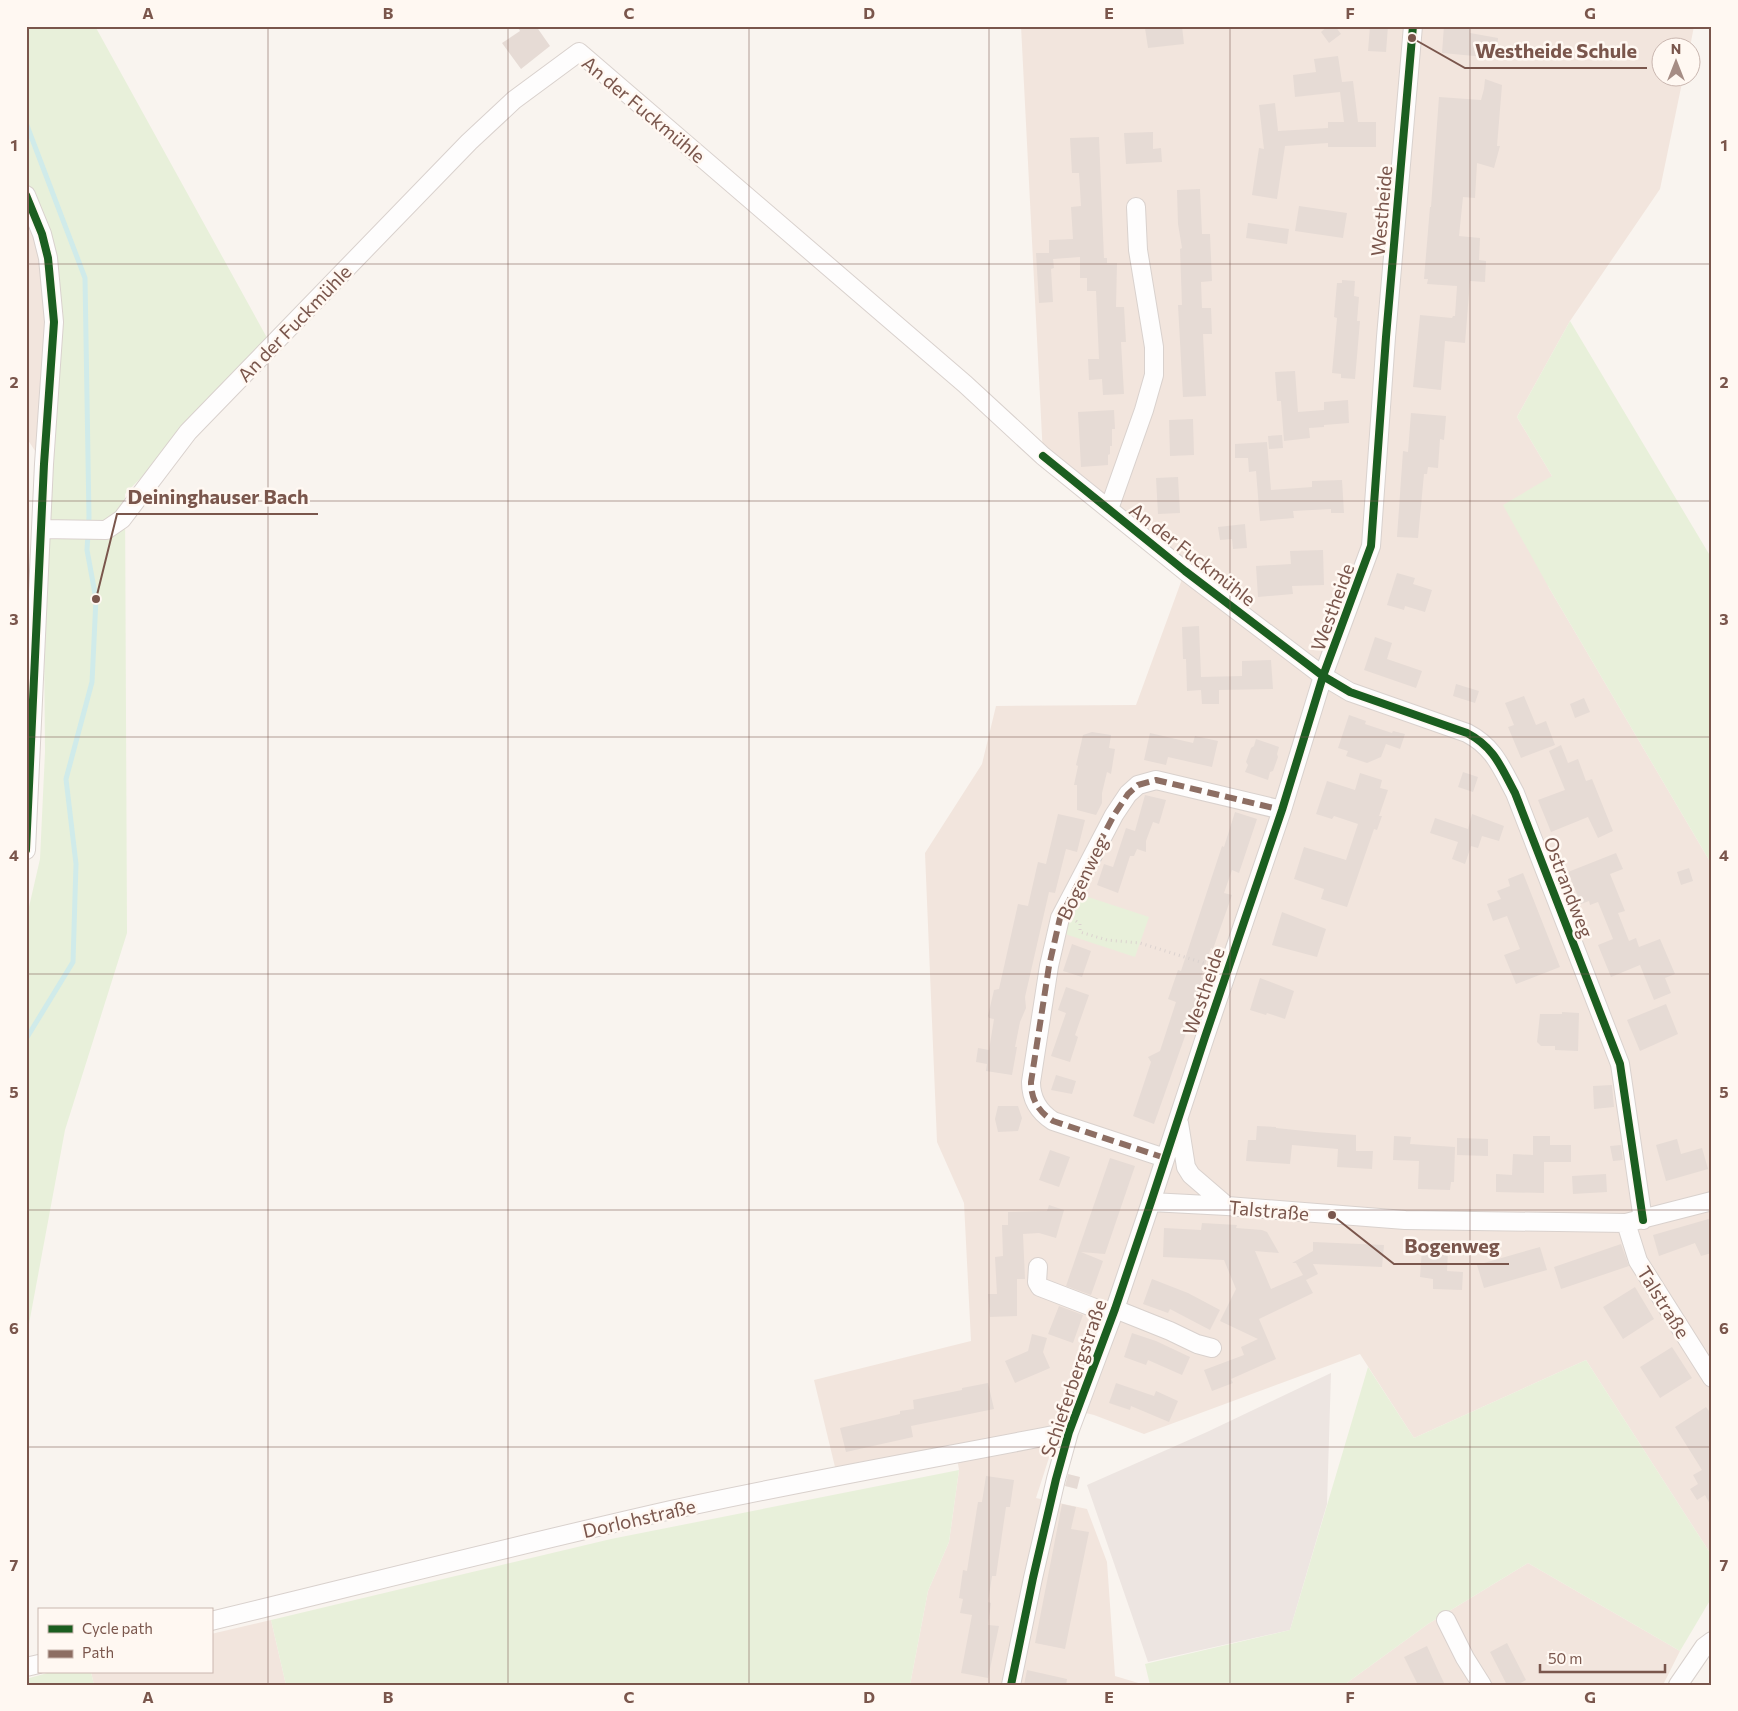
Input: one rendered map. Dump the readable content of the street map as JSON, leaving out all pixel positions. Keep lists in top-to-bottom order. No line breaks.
{"streets":{"street":["An der Fuckmühle","Westheide","Bogenweg","Ostrandweg","Talstraße","Schieferbergstraße","Dorlohstraße"]},"crossings":[["An der Fuckmühle","Westheide"],["An der Fuckmühle","Ostrandweg"],["Westheide","Bogenweg"],["Westheide","Ostrandweg"],["Westheide","Talstraße"],["Westheide","Schieferbergstraße"],["Ostrandweg","Talstraße"],["Talstraße","Schieferbergstraße"],["Schieferbergstraße","Dorlohstraße"]],"places":["Westheide Schule","Deininghauser Bach","Bogenweg"],"legend":["Cycle path","Path"],"scale_bar":"50 m","north":"top","grid":{"columns":["A","B","C","D","E","F","G"],"rows":["1","2","3","4","5","6","7"]}}
